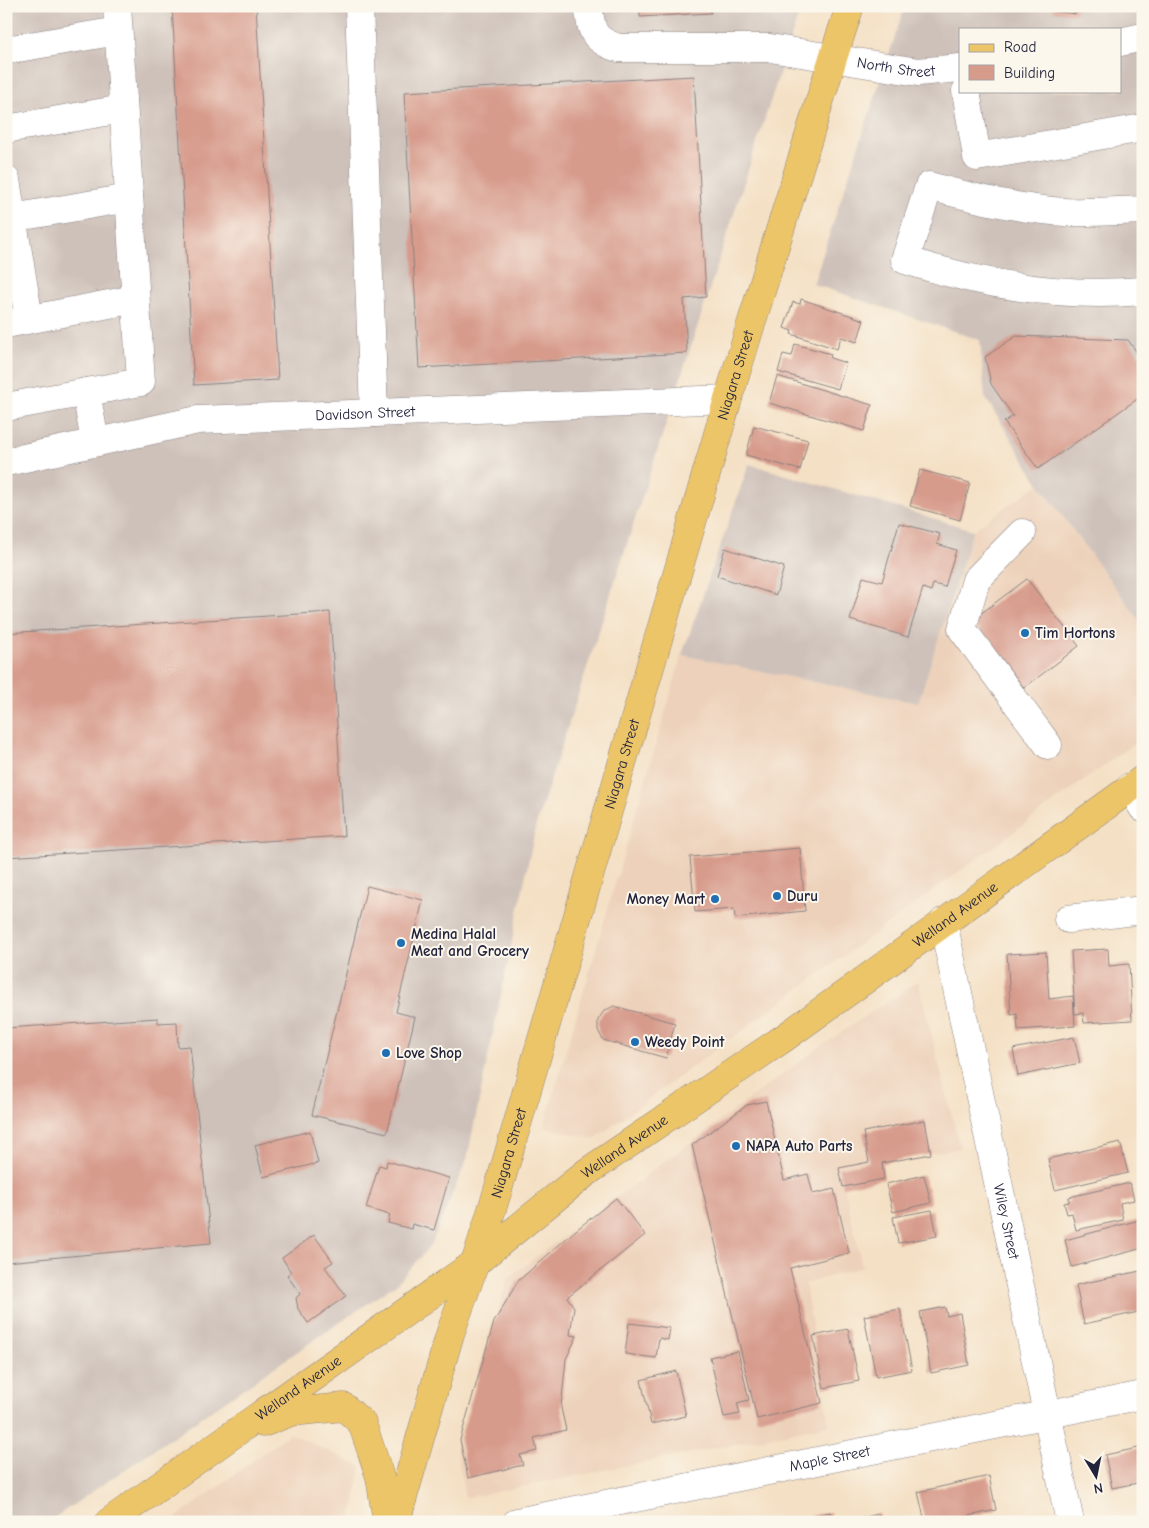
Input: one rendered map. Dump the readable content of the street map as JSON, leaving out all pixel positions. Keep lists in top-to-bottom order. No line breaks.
{"streets":{"main road":["Niagara Street","Welland Avenue"],"street":["North Street","Davidson Street","Wiley Street","Maple Street"]},"crossings":[["North Street","Niagara Street"],["Niagara Street","Davidson Street"],["Niagara Street","Welland Avenue"],["Welland Avenue","Wiley Street"],["Wiley Street","Maple Street"]],"places":["Tim Hortons","Duru","Money Mart","Medina Halal Meat and Grocery","Weedy Point","Love Shop","NAPA Auto Parts"],"legend":["Road","Building"],"north":"bottom"}
